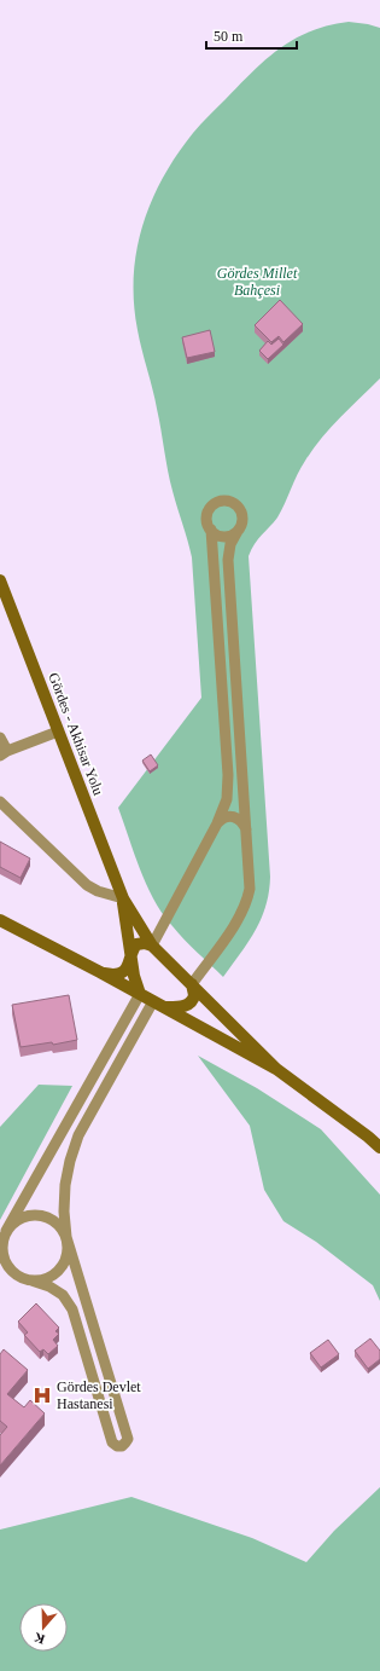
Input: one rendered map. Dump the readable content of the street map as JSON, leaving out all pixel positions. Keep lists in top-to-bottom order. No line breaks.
{"streets":{"main road":["Gördes - Akhisar Yolu"]},"parks":["Gördes Millet Bahçesi"],"places":{"hospital":["Gördes Devlet Hastanesi"]},"scale_bar":"50 m","north":"bottom"}
